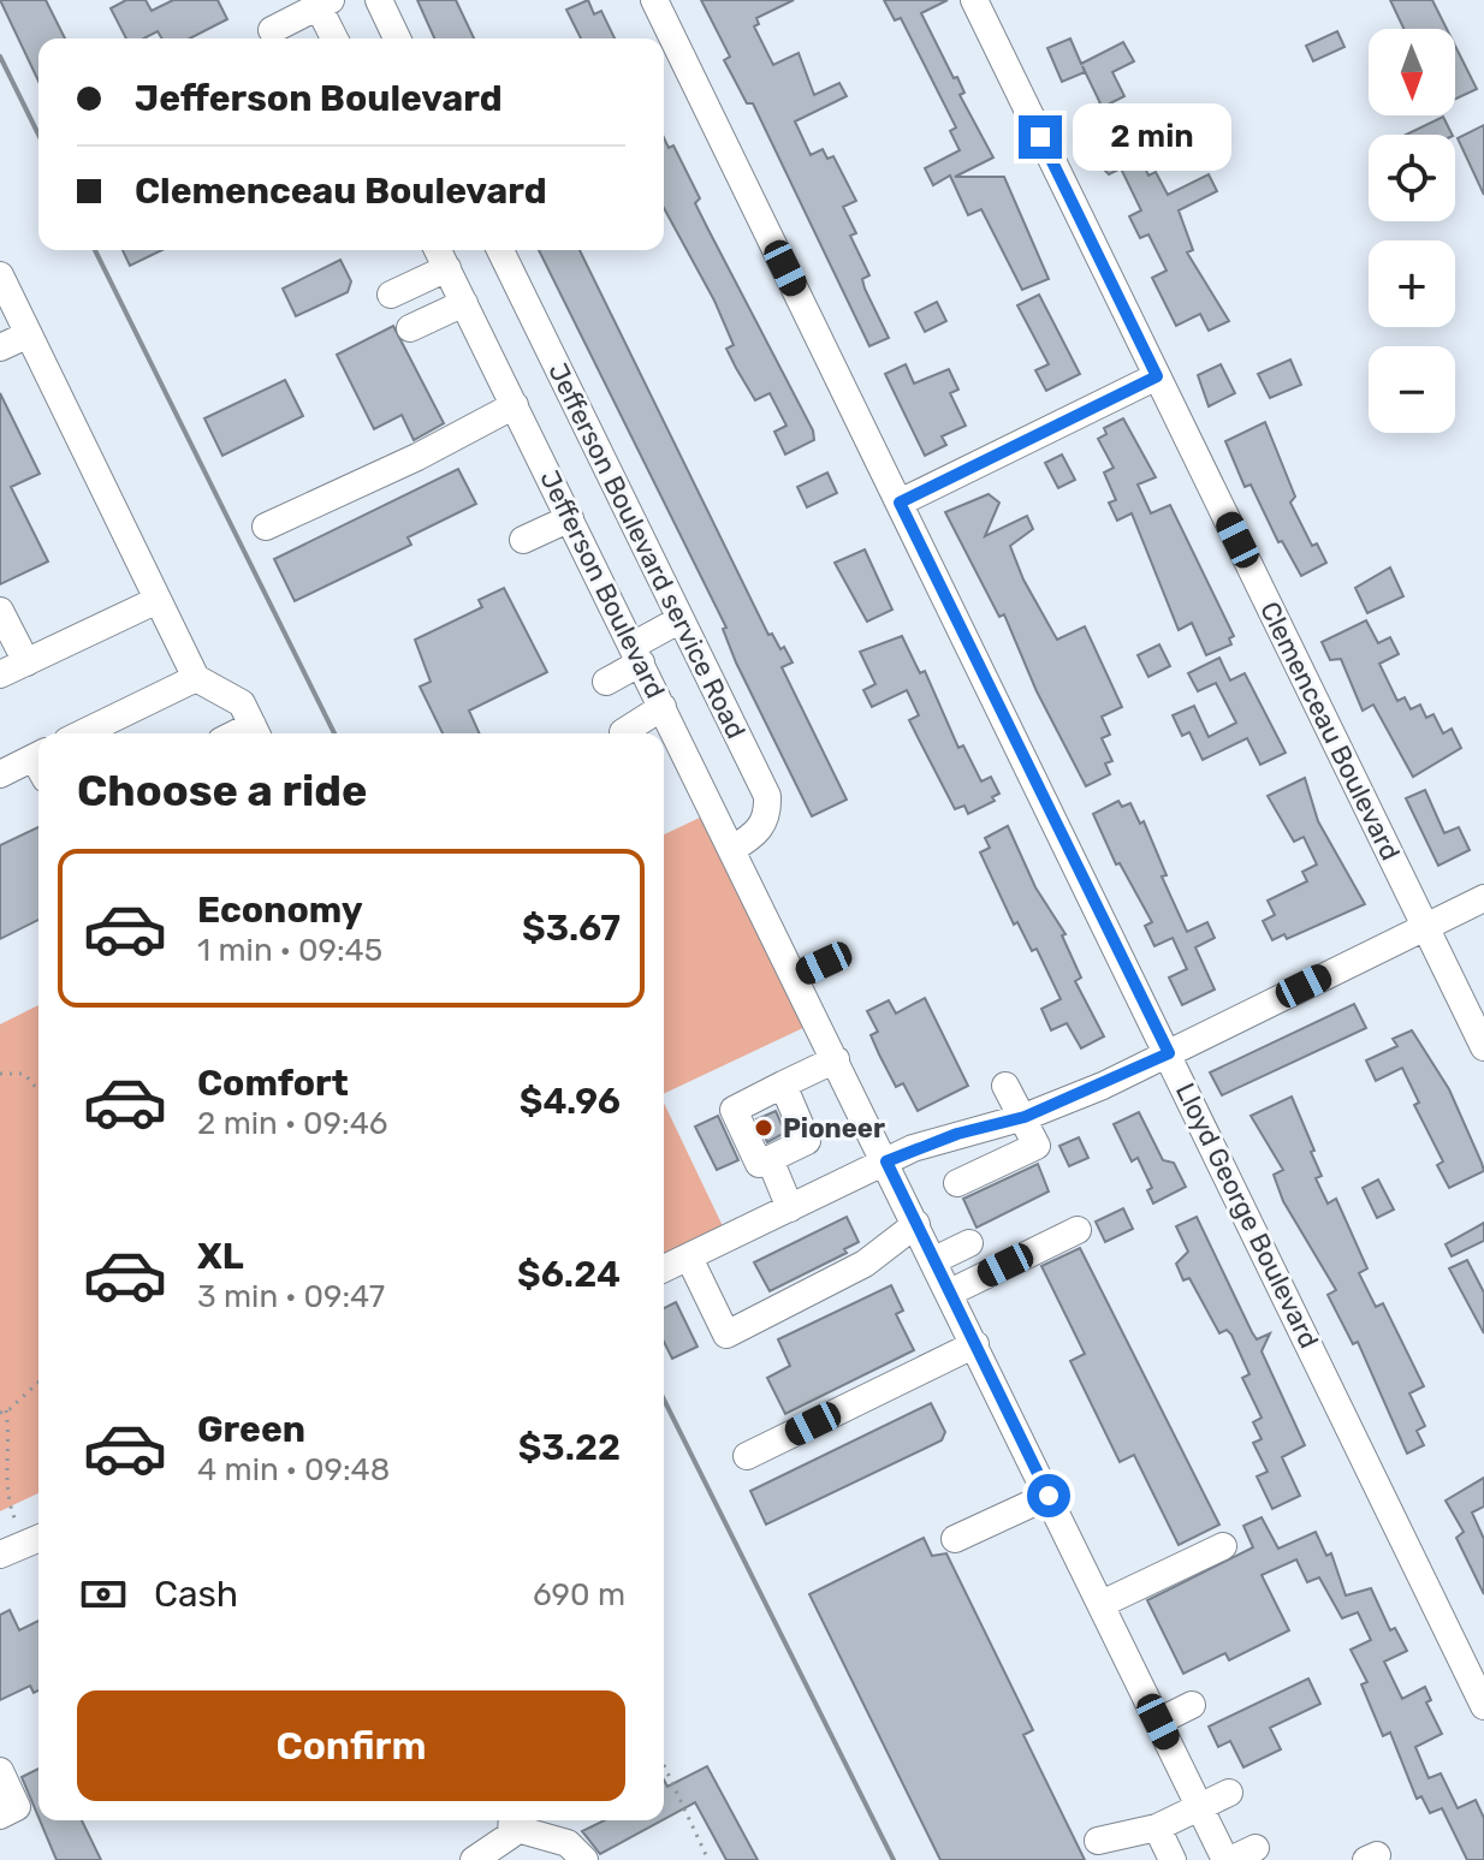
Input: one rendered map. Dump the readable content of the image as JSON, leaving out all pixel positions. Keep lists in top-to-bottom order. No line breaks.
{"streets":{"street":["Jefferson Boulevard service Road","Jefferson Boulevard","Clemenceau Boulevard","Lloyd George Boulevard"]},"crossings":[["Jefferson Boulevard service Road","Jefferson Boulevard"]],"places":["Pioneer"],"north":"bottom","page":{"map_buttons":["+","−"],"banner":["Jefferson Boulevard","Clemenceau Boulevard"],"bubble":"2 min","heading":"Choose a ride","list":[{"name":"Economy","note":"1 min · 09:45","value":"$3.67"},{"name":"Comfort","note":"2 min · 09:46","value":"$4.96"},{"name":"XL","note":"3 min · 09:47","value":"$6.24"},{"name":"Green","note":"4 min · 09:48","value":"$3.22"}],"pay":["Cash","690 m"],"buttons":"Confirm"}}
